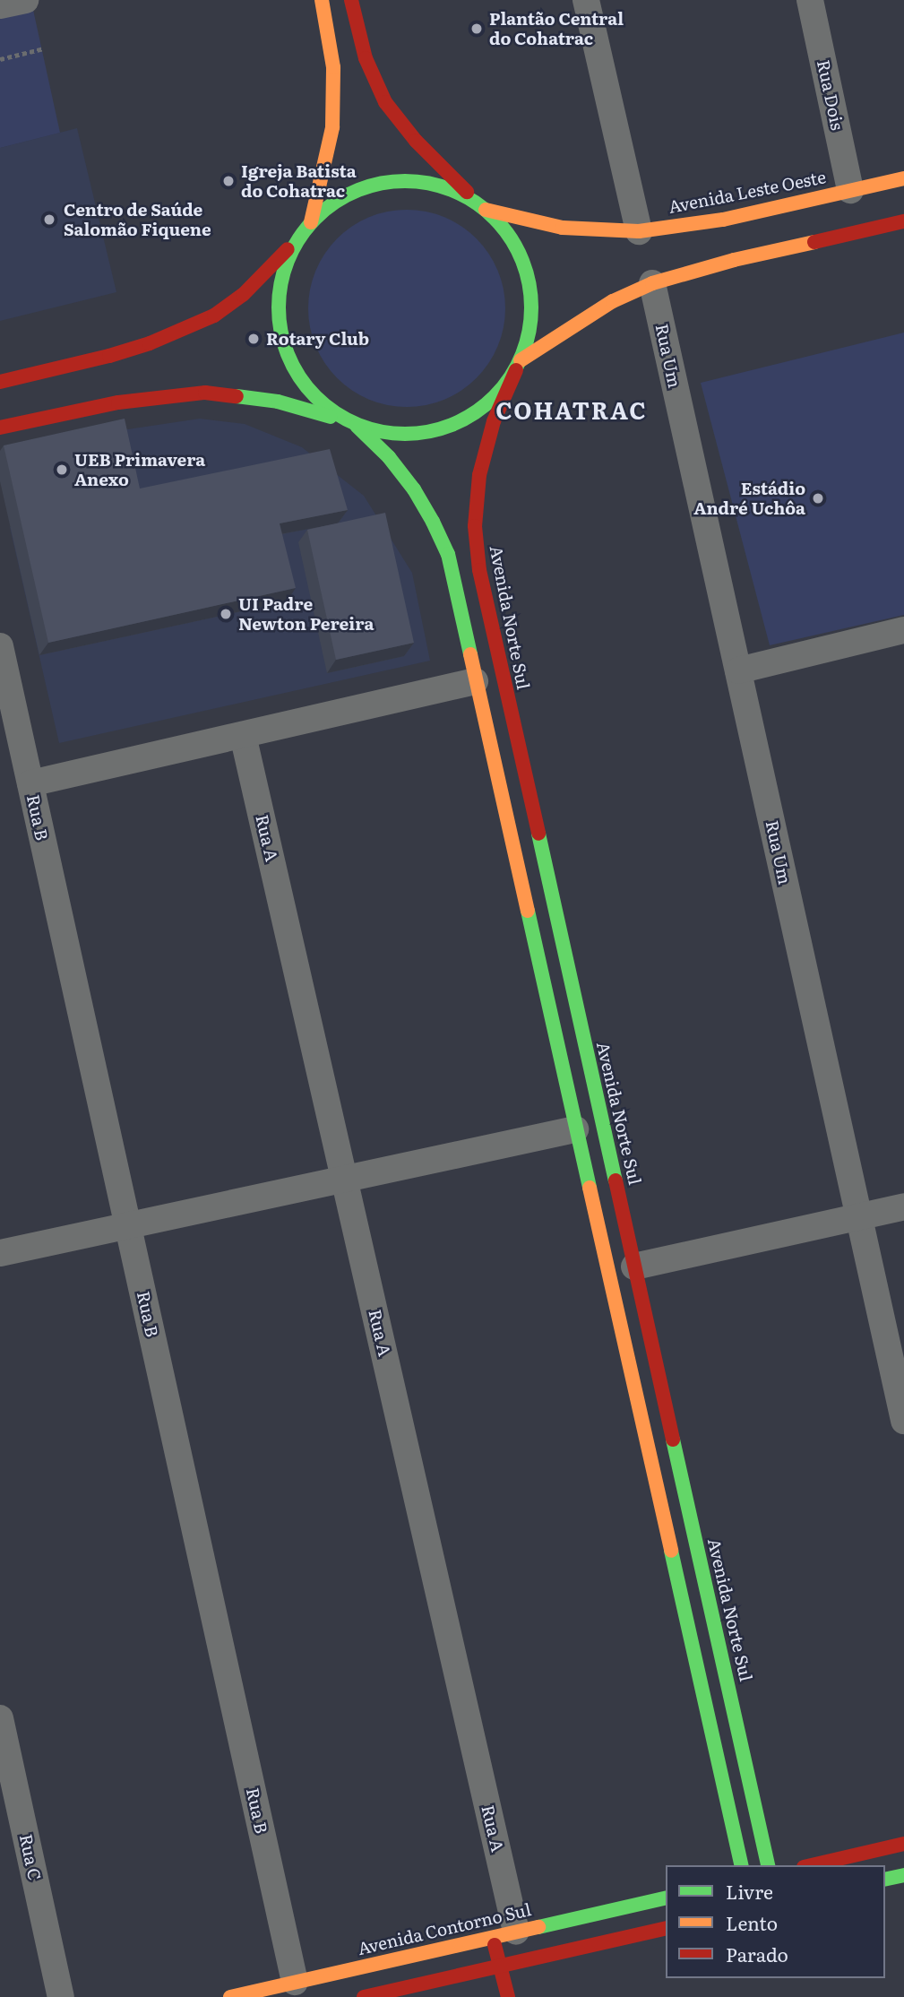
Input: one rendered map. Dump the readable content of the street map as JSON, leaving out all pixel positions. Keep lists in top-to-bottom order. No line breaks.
{"streets":{"main road":["Avenida Leste Oeste","Avenida Norte Sul","Avenida Contorno Sul"],"street":["Rua Dois","Rua Um","Rua B","Rua A","Rua C"]},"crossings":[["Rua Dois","Avenida Leste Oeste"],["Rua B","Avenida Contorno Sul"],["Rua A","Avenida Contorno Sul"]],"districts":["COHATRAC"],"places":["Plantão Central do Cohatrac","Igreja Batista do Cohatrac","Centro de Saúde Salomão Fiquene","Rotary Club","UEB Primavera Anexo","Estádio André Uchôa","UI Padre Newton Pereira"],"legend":["Livre","Lento","Parado"]}
